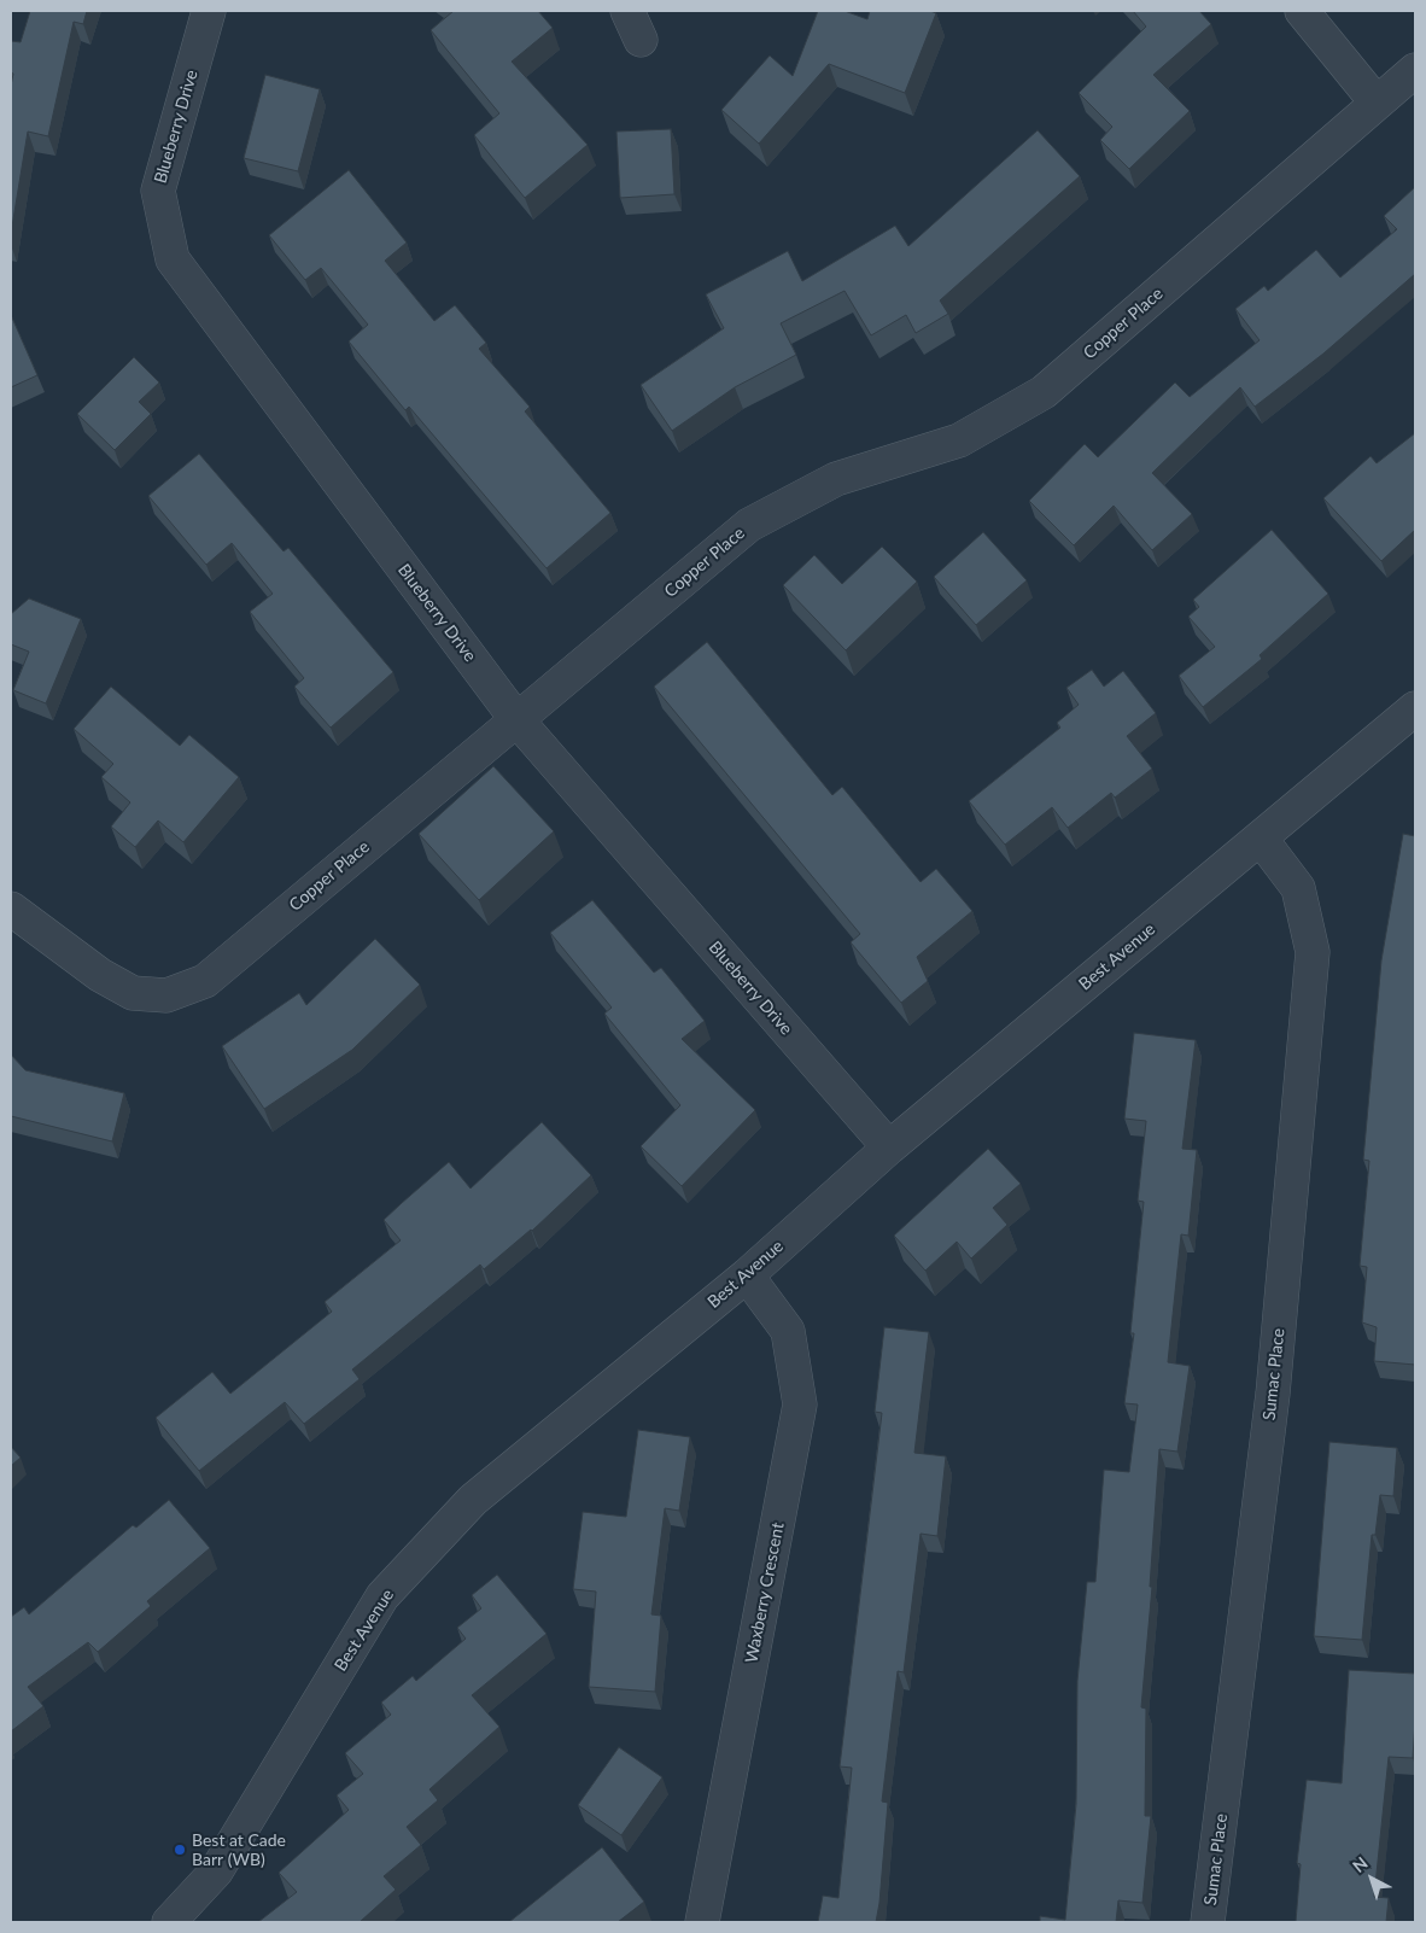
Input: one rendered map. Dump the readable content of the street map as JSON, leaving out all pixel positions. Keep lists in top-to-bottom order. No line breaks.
{"streets":{"street":["Blueberry Drive","Copper Place","Best Avenue","Sumac Place","Waxberry Crescent"]},"crossings":[["Blueberry Drive","Copper Place"],["Blueberry Drive","Best Avenue"],["Best Avenue","Sumac Place"],["Best Avenue","Waxberry Crescent"]],"places":["Best at Cade Barr (WB)"],"north":"top left"}
